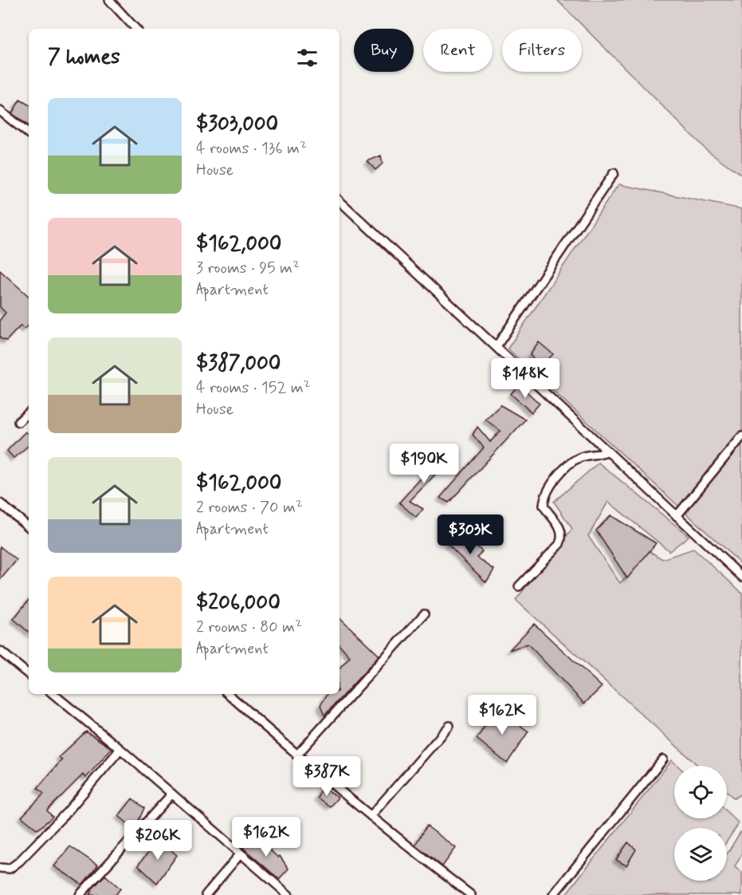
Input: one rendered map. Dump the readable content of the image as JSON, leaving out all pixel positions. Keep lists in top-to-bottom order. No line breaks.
{"page":{"chip":["Buy","Rent","Filters"],"heading":"7 homes","list":[{"name":"$303,000","note":"4 rooms · 136 m² · House"},{"name":"$162,000","note":"3 rooms · 95 m² · Apartment"},{"name":"$387,000","note":"4 rooms · 152 m² · House"},{"name":"$162,000","note":"2 rooms · 70 m² · Apartment"},{"name":"$206,000","note":"2 rooms · 80 m² · Apartment"}],"price":["$148K","$190K","$303K","$162K","$387K","$162K","$206K"]}}
